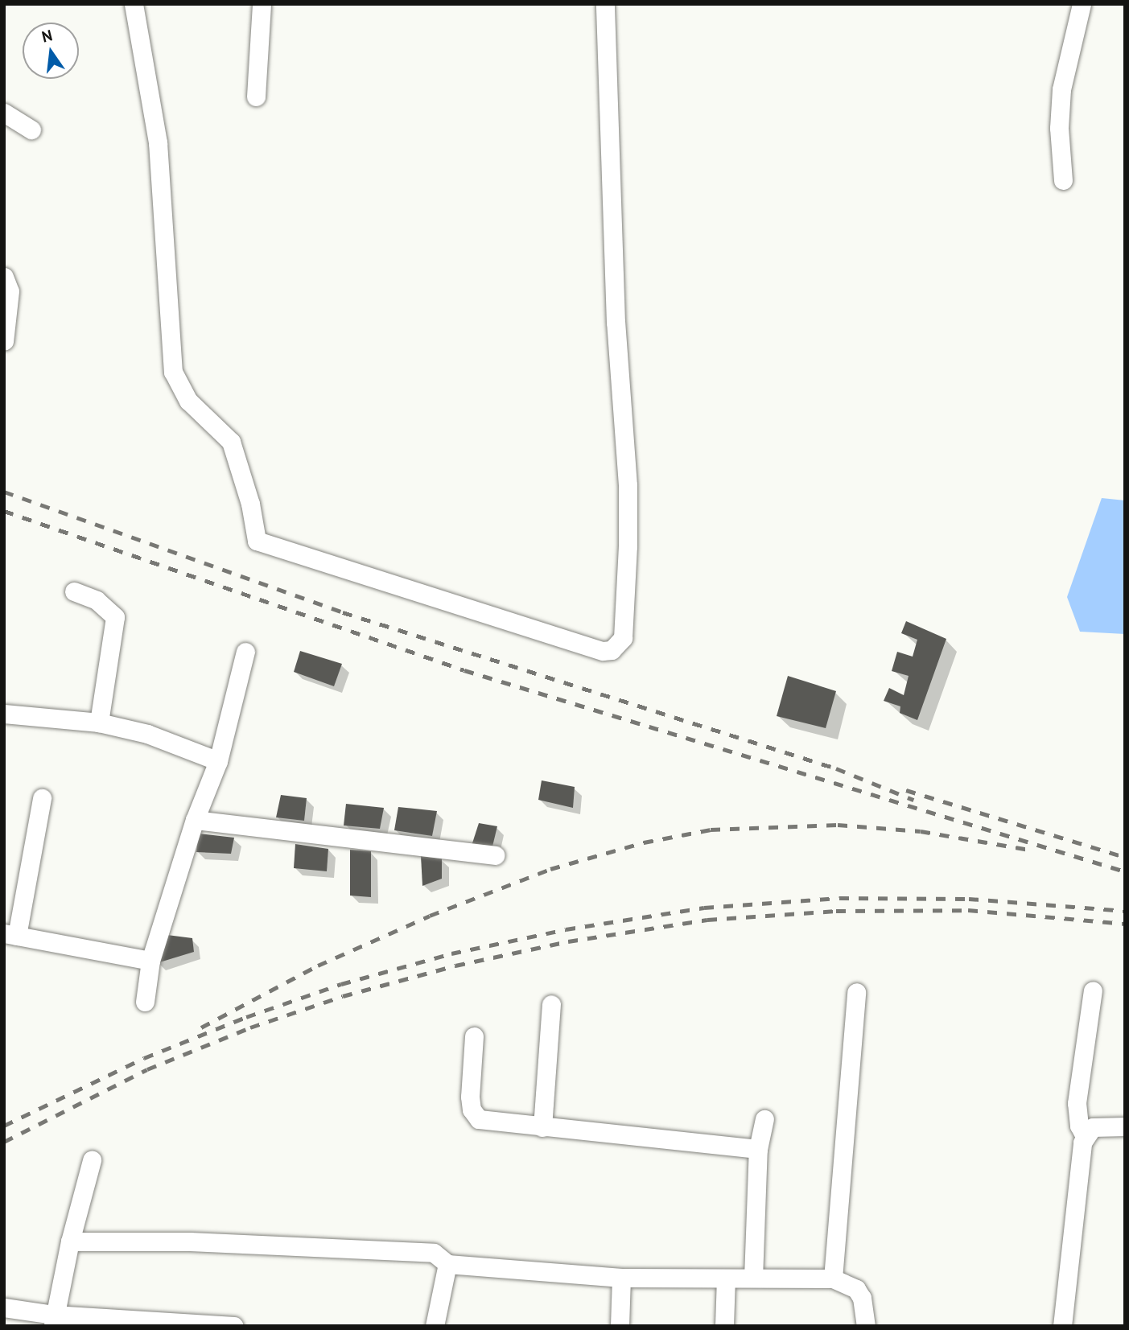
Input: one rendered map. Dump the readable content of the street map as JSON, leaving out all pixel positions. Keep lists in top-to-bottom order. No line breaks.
{"north":"top"}
